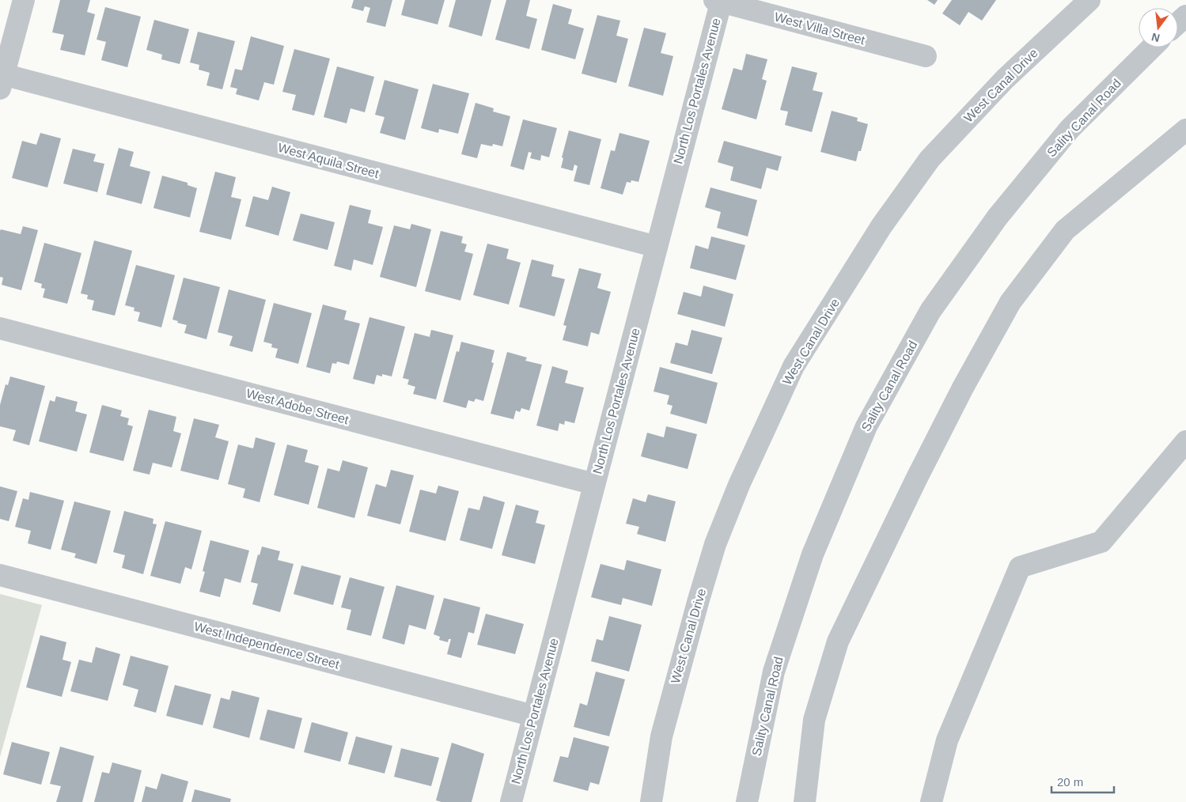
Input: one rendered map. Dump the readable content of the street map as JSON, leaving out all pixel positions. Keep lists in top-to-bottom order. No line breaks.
{"streets":{"street":["West Villa Street","West Canal Drive","North Los Portales Avenue","Sality Canal Road","West Aquila Street","West Adobe Street","West Independence Street"]},"crossings":[["West Villa Street","North Los Portales Avenue"],["North Los Portales Avenue","West Aquila Street"],["North Los Portales Avenue","West Adobe Street"],["North Los Portales Avenue","West Independence Street"]],"scale_bar":"20 m","north":"bottom"}
